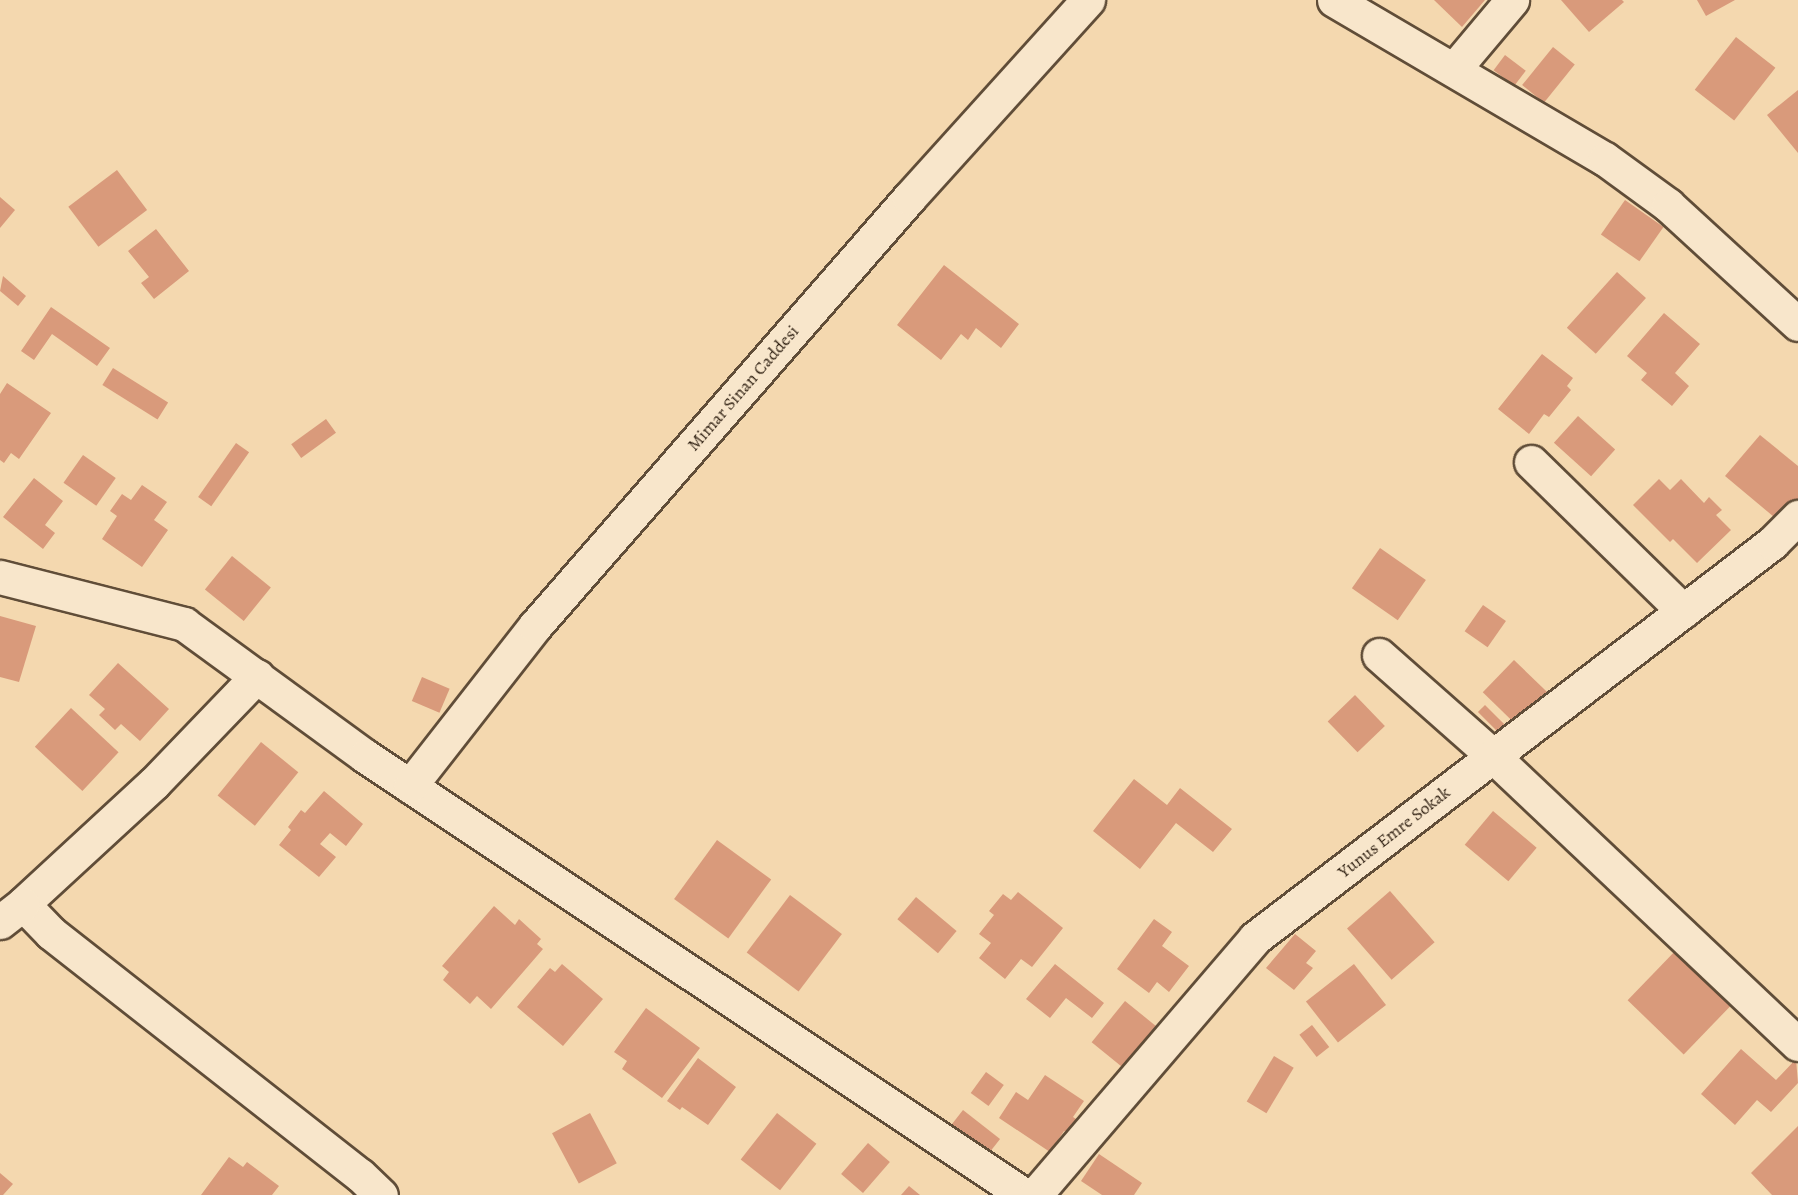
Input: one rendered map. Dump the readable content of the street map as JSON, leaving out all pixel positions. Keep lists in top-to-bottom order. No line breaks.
{"streets":{"street":["Mimar Sinan Caddesi","Yunus Emre Sokak"]}}
